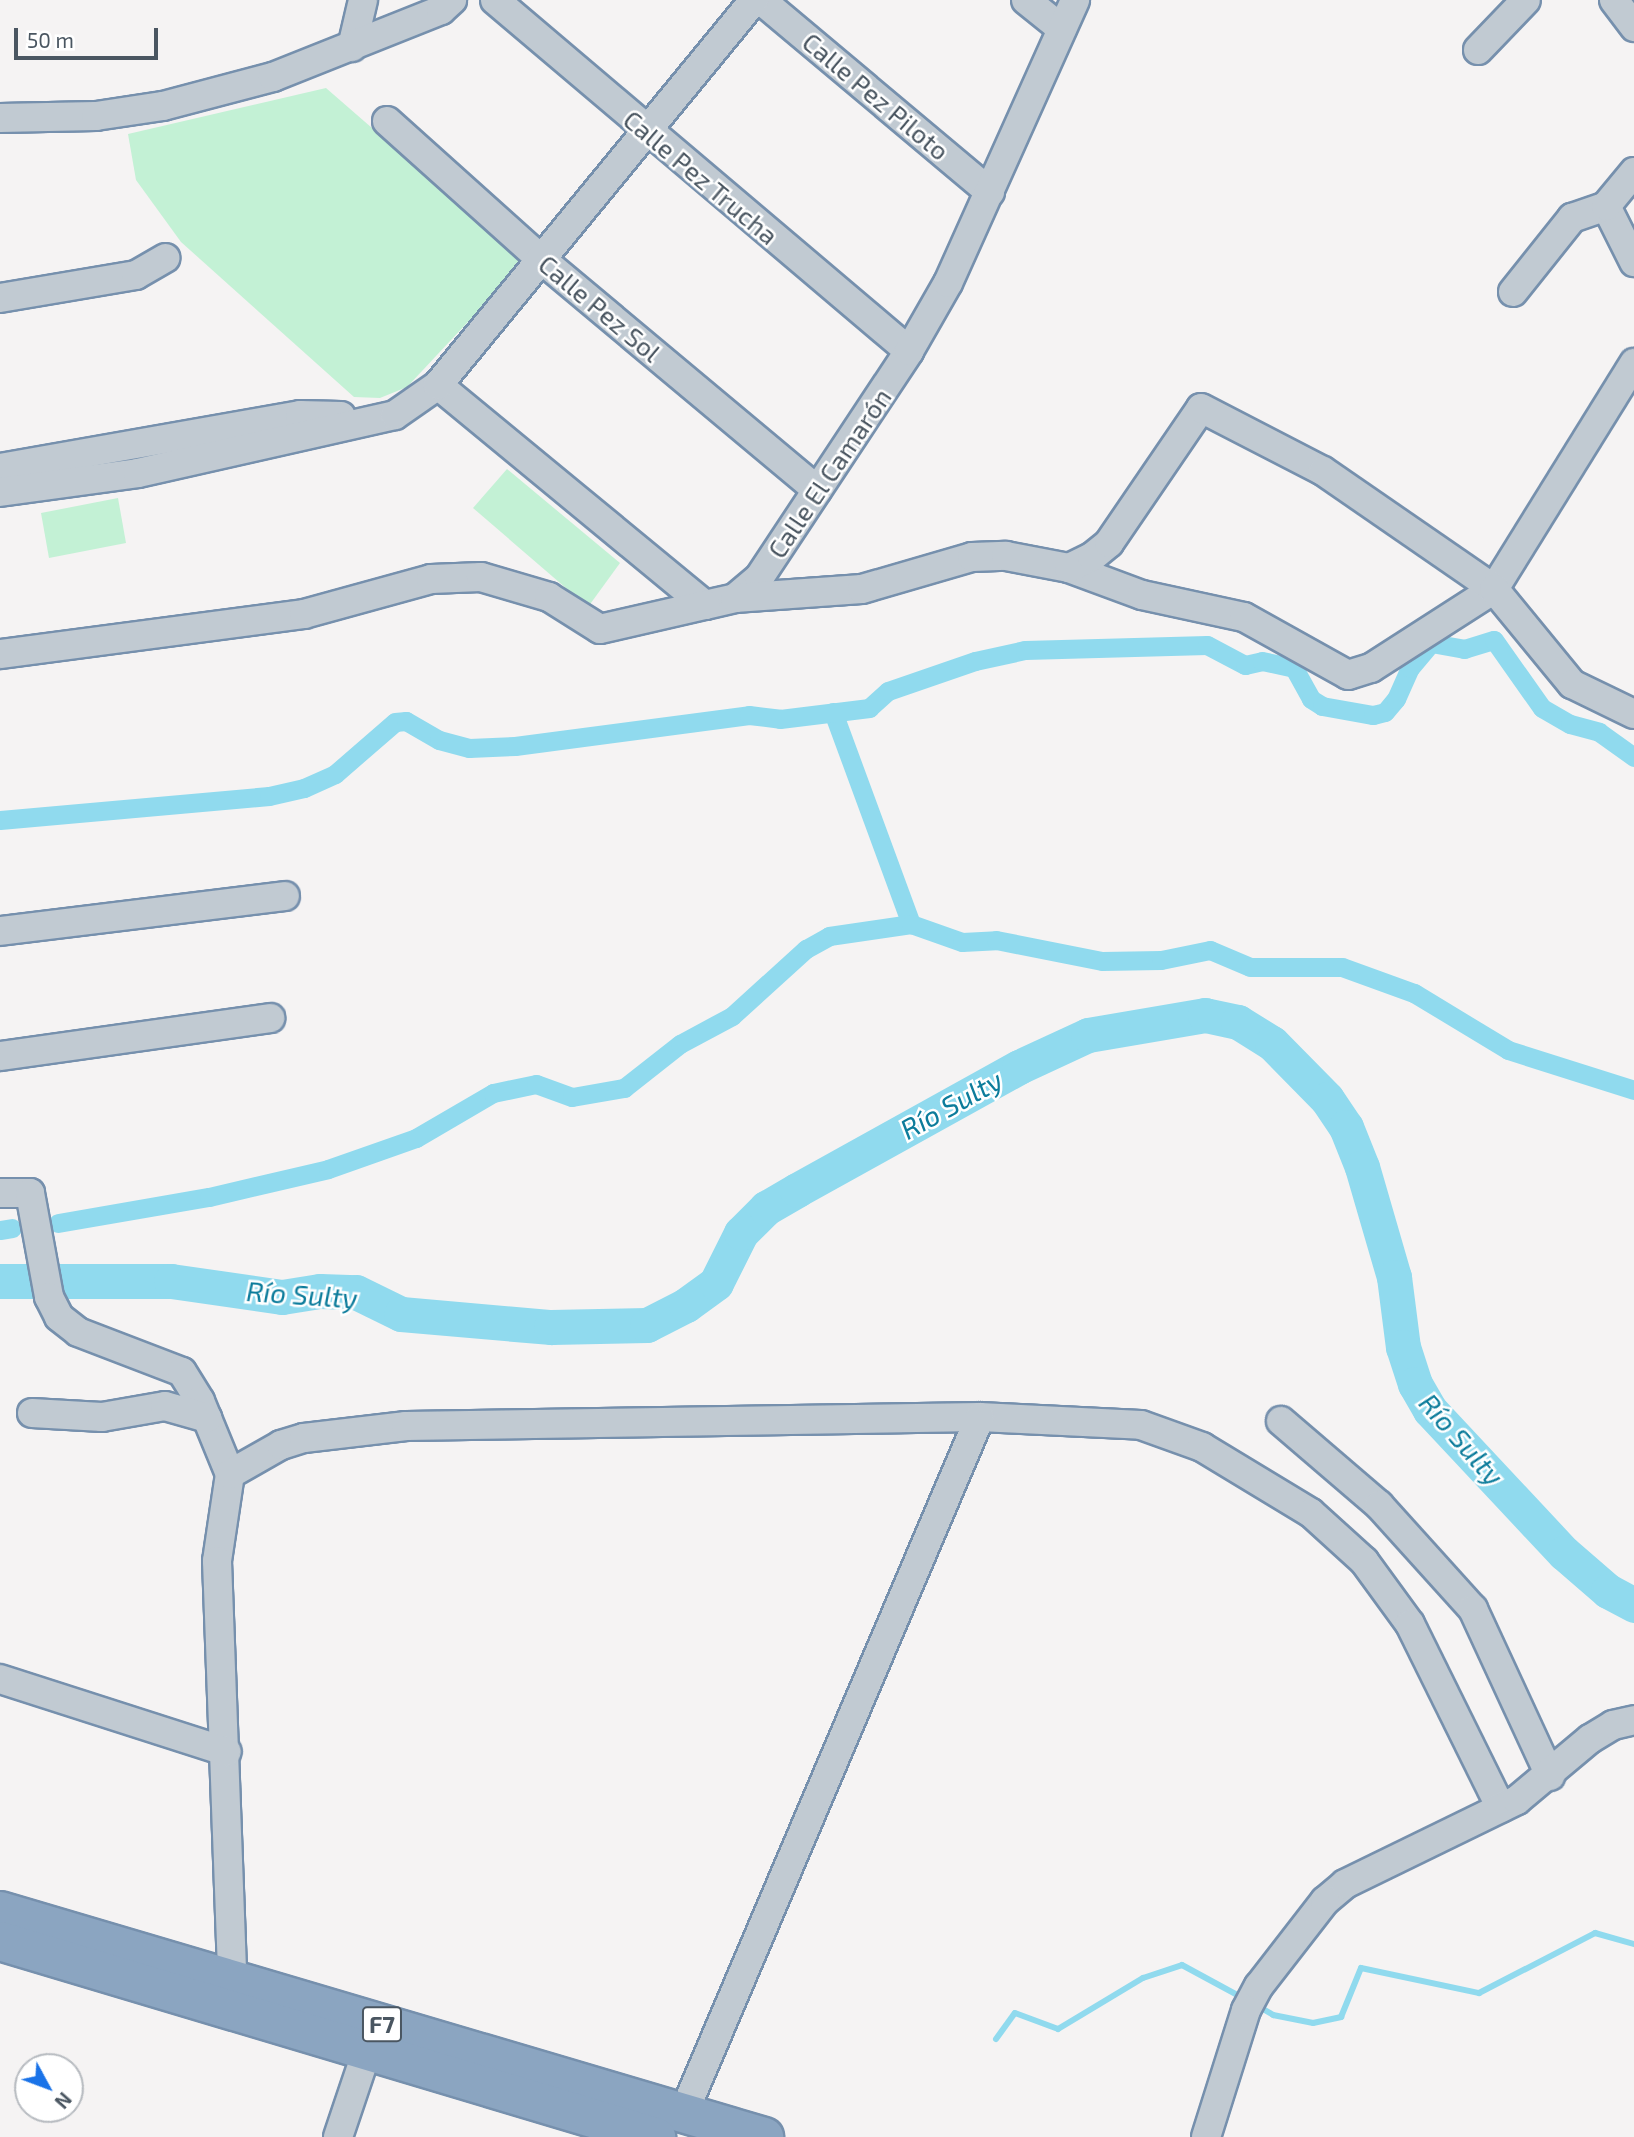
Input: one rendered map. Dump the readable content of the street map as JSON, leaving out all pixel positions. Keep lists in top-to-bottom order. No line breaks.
{"streets":{"highway":["F7"],"street":["Calle Pez Piloto","Calle Pez Trucha","Calle Pez Sol","Calle El Camarón"]},"crossings":[["Calle Pez Piloto","Calle El Camarón"],["Calle Pez Trucha","Calle El Camarón"],["Calle Pez Sol","Calle El Camarón"]],"water":["Río Sulty"],"scale_bar":"50 m","north":"bottom right"}
